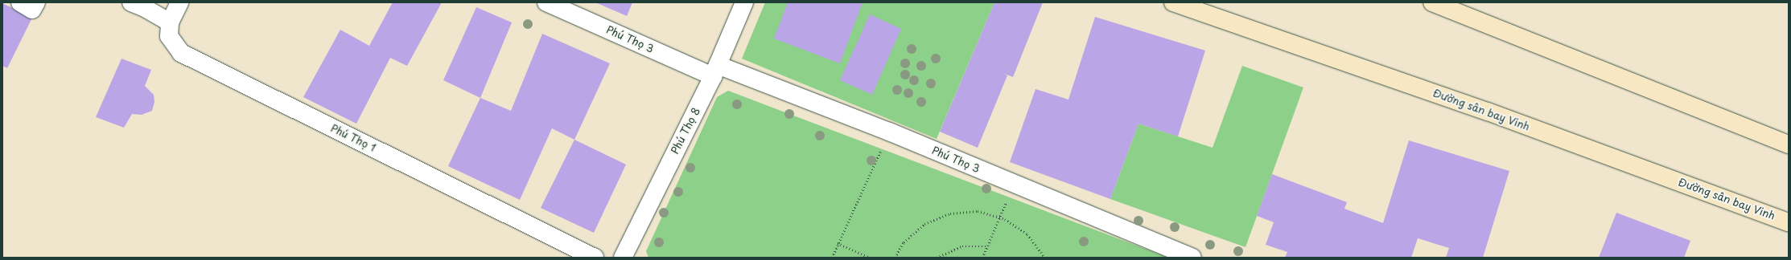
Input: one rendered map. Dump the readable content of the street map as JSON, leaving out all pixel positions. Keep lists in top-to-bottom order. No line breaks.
{"streets":{"main road":["Đường sân bay Vinh"],"street":["Phú Thọ 3","Phú Thọ 8","Phú Thọ 1"]},"crossings":[["Phú Thọ 3","Phú Thọ 8"]]}
